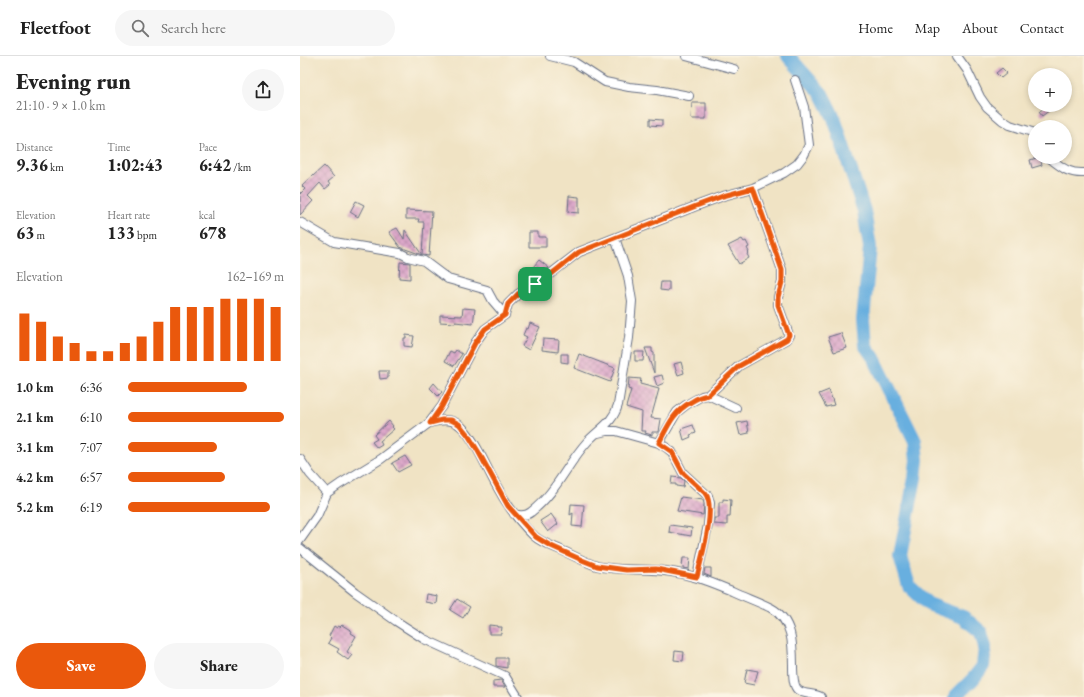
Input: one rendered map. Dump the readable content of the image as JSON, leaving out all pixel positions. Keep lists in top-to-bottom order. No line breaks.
{"page":{"header":"Fleetfoot","search":"Search here","nav":["Home","Map","About","Contact"],"heading":["Evening run","21:10 · 9 × 1.0 km"],"map_buttons":["+","−"],"stats":[["Distance","9.36 km"],["Time","1:02:43"],["Pace","6:42 /km"],["Elevation","63 m"],["Heart rate","133 bpm"],["kcal","678"]],"chart":["Elevation","162–169 m"],"list":[{"name":"1.0 km","note":"6:36"},{"name":"2.1 km","note":"6:10"},{"name":"3.1 km","note":"7:07"},{"name":"4.2 km","note":"6:57"},{"name":"5.2 km","note":"6:19"}],"buttons":["Save","Share"]}}
